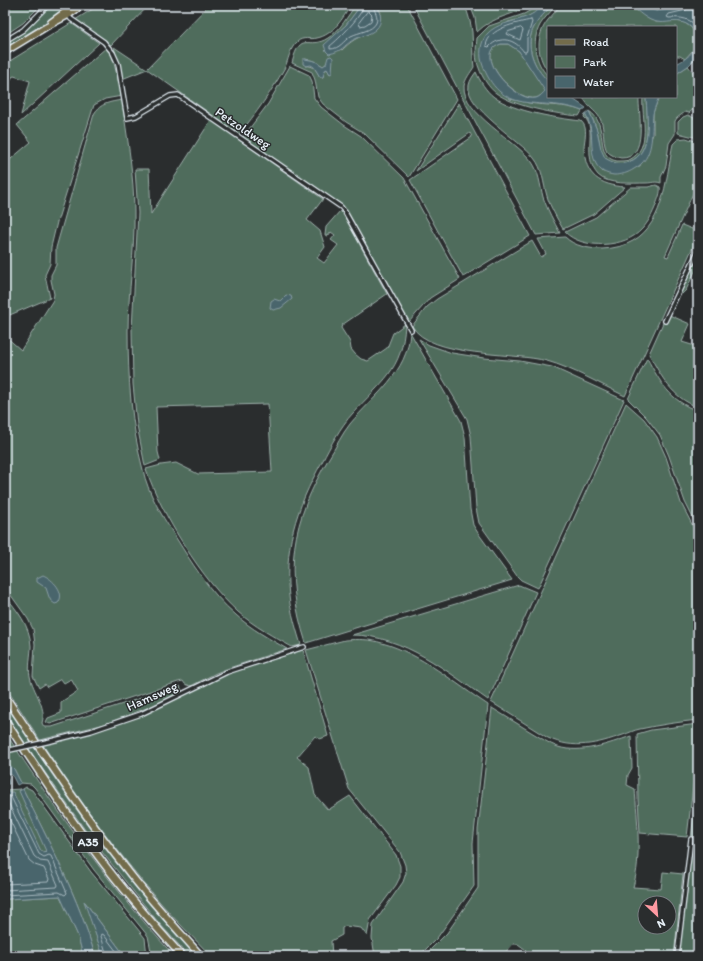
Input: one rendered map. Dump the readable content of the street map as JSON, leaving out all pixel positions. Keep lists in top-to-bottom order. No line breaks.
{"streets":{"highway":["A35"],"street":["Petzoldweg","Hamsweg"]},"legend":["Road","Park","Water"],"north":"bottom right"}
